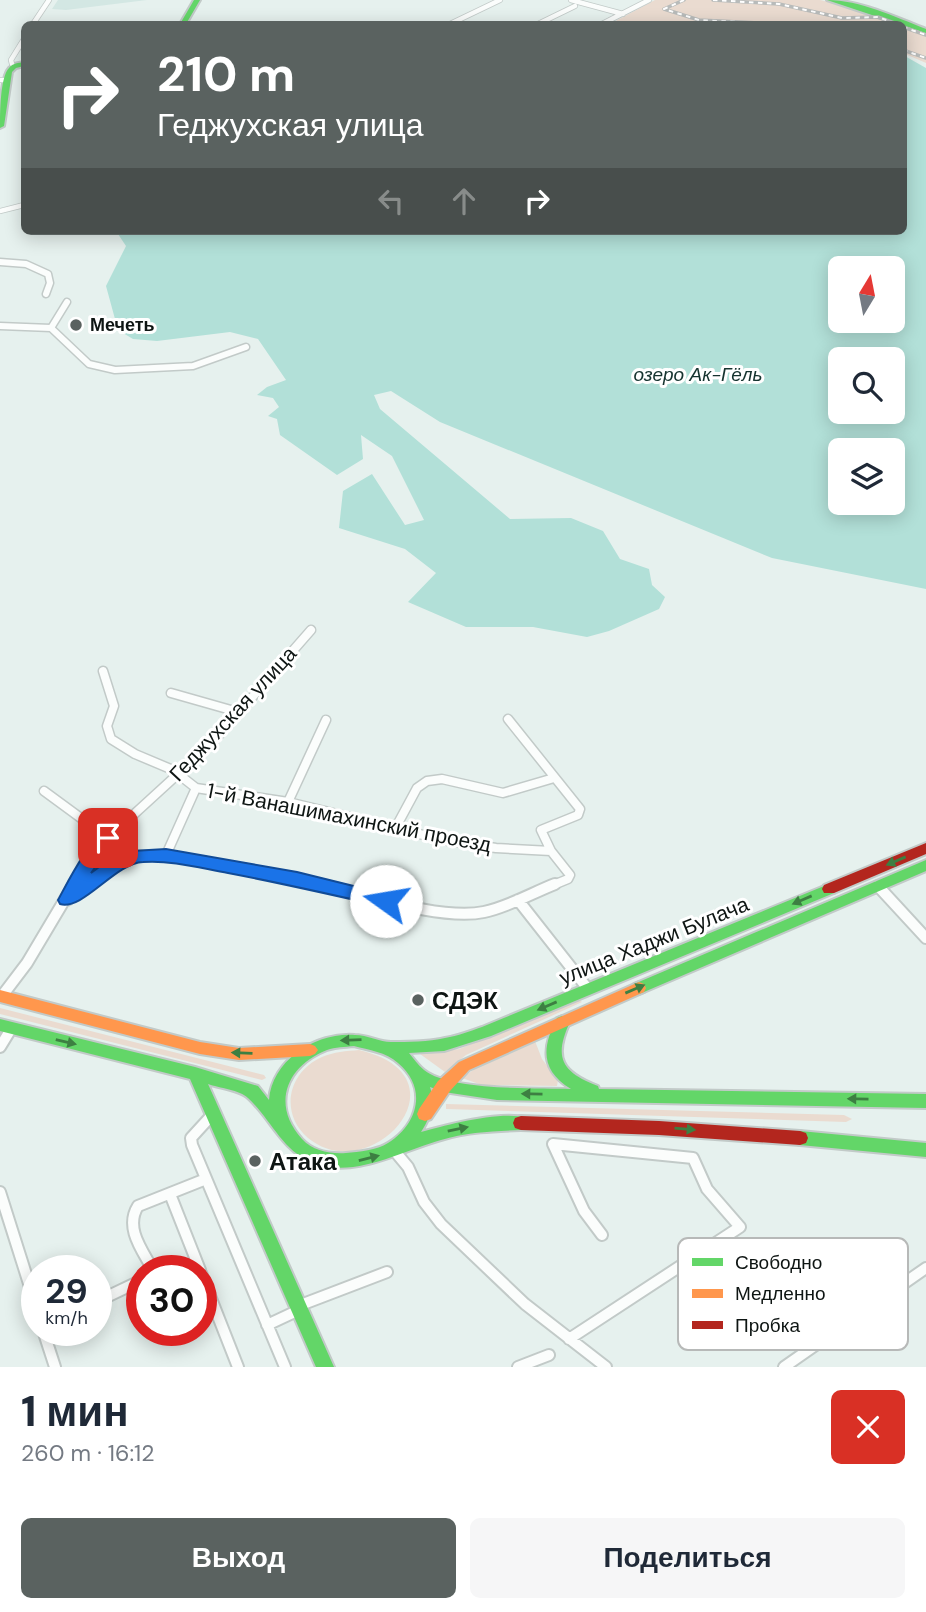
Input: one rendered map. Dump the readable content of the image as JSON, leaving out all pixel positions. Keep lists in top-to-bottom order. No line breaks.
{"streets":{"main road":["улица Хаджи Булача"],"street":["Геджухская улица","1-й Ванашимахинский проезд"]},"water":["озеро Ак-Гёль"],"places":["Мечеть","СДЭК","Атака"],"legend":["Свободно","Медленно","Пробка"],"north":"top","page":{"turn":["210 m","Геджухская улица"],"speed":"29 km/h","limit":"30","heading":["1 мин","260 m · 16:12"],"buttons":["Выход","Поделиться"]}}
